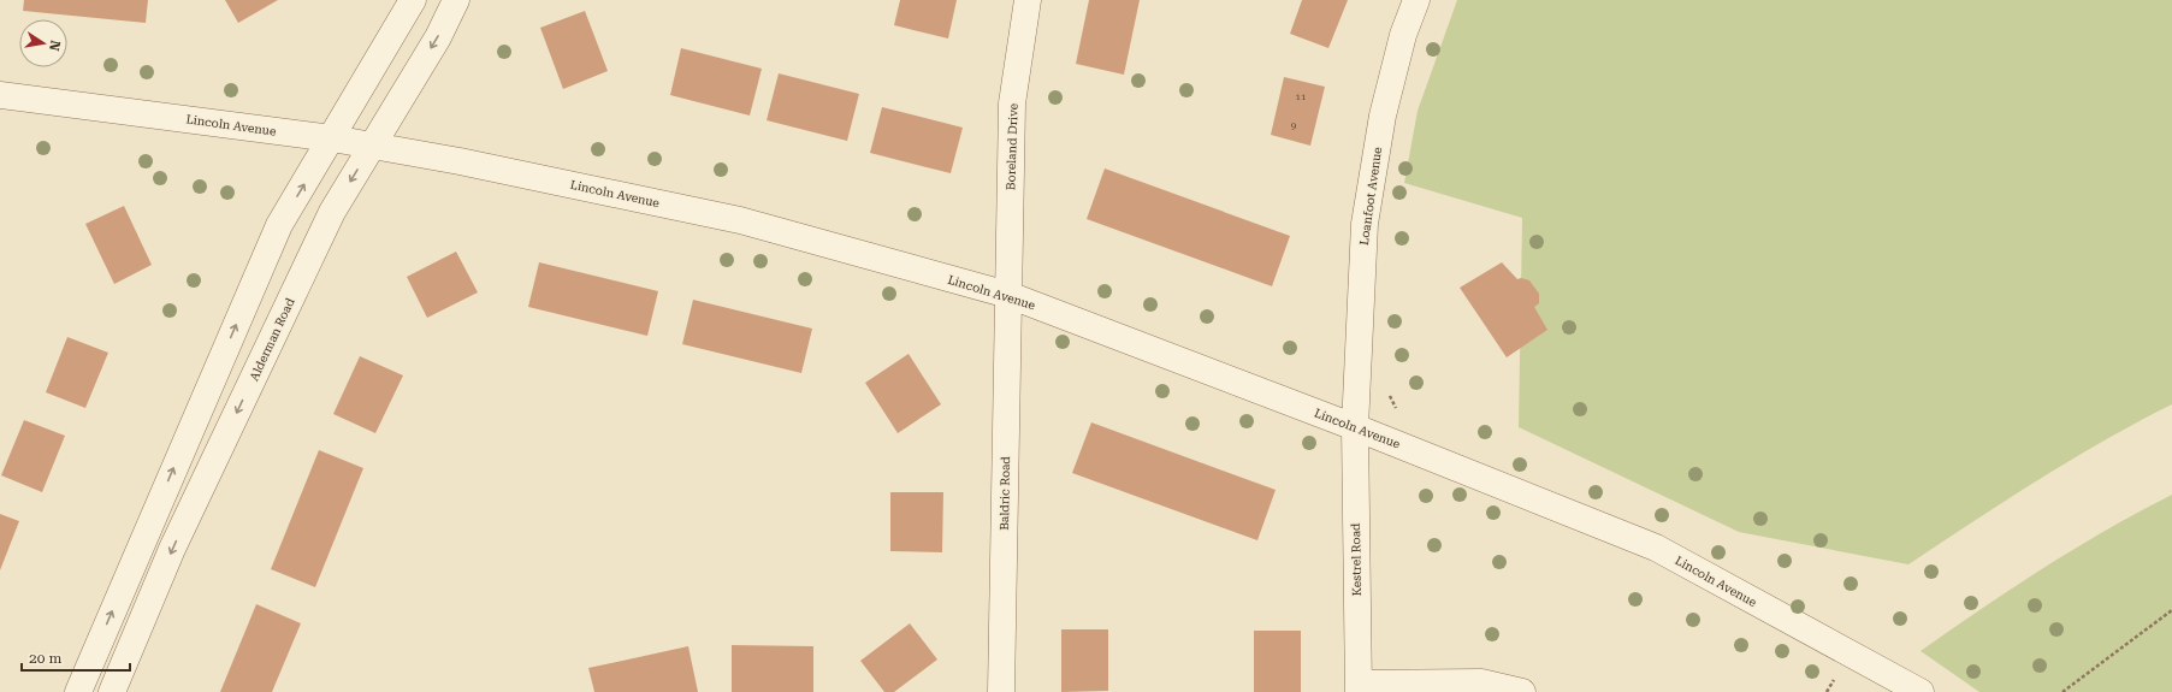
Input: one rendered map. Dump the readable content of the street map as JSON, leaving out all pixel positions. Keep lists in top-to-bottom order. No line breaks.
{"streets":{"street":["Lincoln Avenue","Boreland Drive","Loanfoot Avenue","Alderman Road","Baldric Road","Kestrel Road"]},"crossings":[["Lincoln Avenue","Boreland Drive"],["Lincoln Avenue","Loanfoot Avenue"],["Lincoln Avenue","Alderman Road"],["Lincoln Avenue","Baldric Road"],["Lincoln Avenue","Kestrel Road"],["Boreland Drive","Baldric Road"],["Loanfoot Avenue","Kestrel Road"]],"house_numbers":["11","9"],"scale_bar":"20 m","north":"right"}
